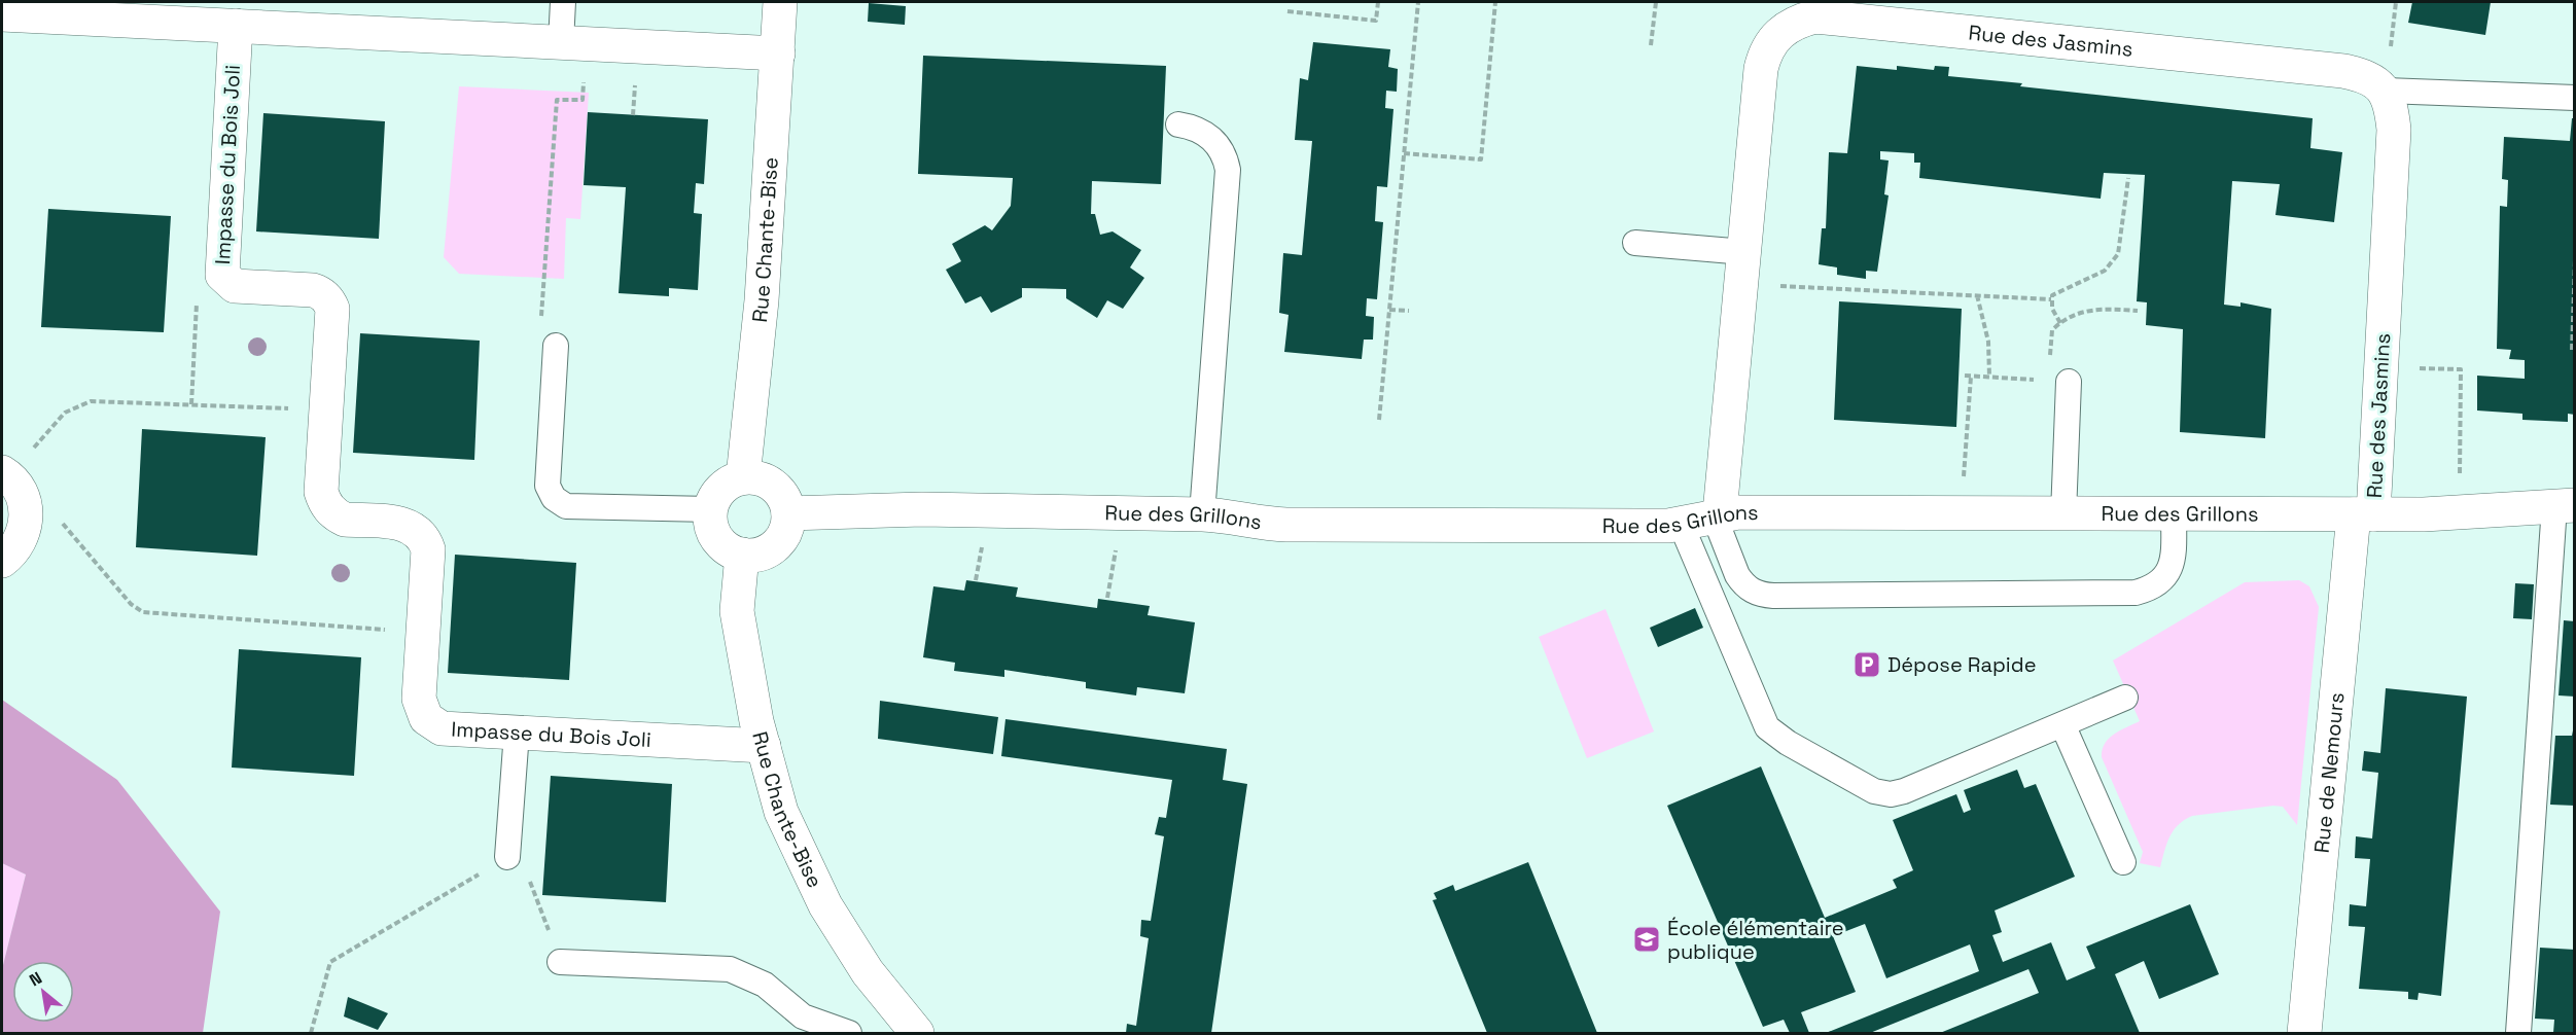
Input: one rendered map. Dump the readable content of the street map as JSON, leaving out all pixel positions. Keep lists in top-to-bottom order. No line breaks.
{"streets":{"street":["Rue des Jasmins","Impasse du Bois Joli","Rue Chante-Bise","Rue des Grillons","Rue de Nemours"]},"crossings":[["Rue des Jasmins","Rue des Grillons"],["Rue des Jasmins","Rue de Nemours"],["Impasse du Bois Joli","Rue Chante-Bise"],["Rue Chante-Bise","Rue des Grillons"],["Rue des Grillons","Rue de Nemours"]],"places":{"parking":["Dépose Rapide"],"school or university":["École élémentaire publique"]},"north":"top left"}
